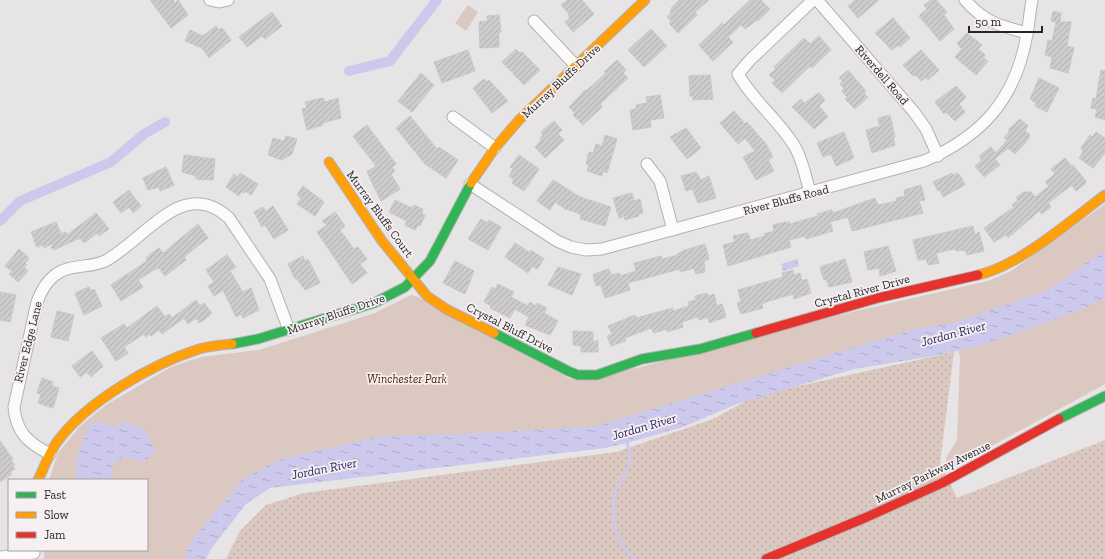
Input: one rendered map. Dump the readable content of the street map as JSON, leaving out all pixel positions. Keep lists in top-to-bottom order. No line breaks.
{"streets":{"street":["Riverdell Road","Murray Bluffs Drive","River Bluffs Road","Murray Bluffs Court","Crystal River Drive","Crystal Bluff Drive","River Edge Lane","Murray Parkway Avenue"]},"crossings":[["Riverdell Road","River Bluffs Road"],["Murray Bluffs Drive","River Bluffs Road"],["Murray Bluffs Drive","Murray Bluffs Court"],["Murray Bluffs Drive","Crystal Bluff Drive"],["Murray Bluffs Drive","River Edge Lane"],["Murray Bluffs Court","Crystal Bluff Drive"],["Crystal River Drive","Crystal Bluff Drive"]],"water":["Jordan River"],"parks":["Winchester Park"],"legend":["Fast","Slow","Jam"],"scale_bar":"50 m"}
